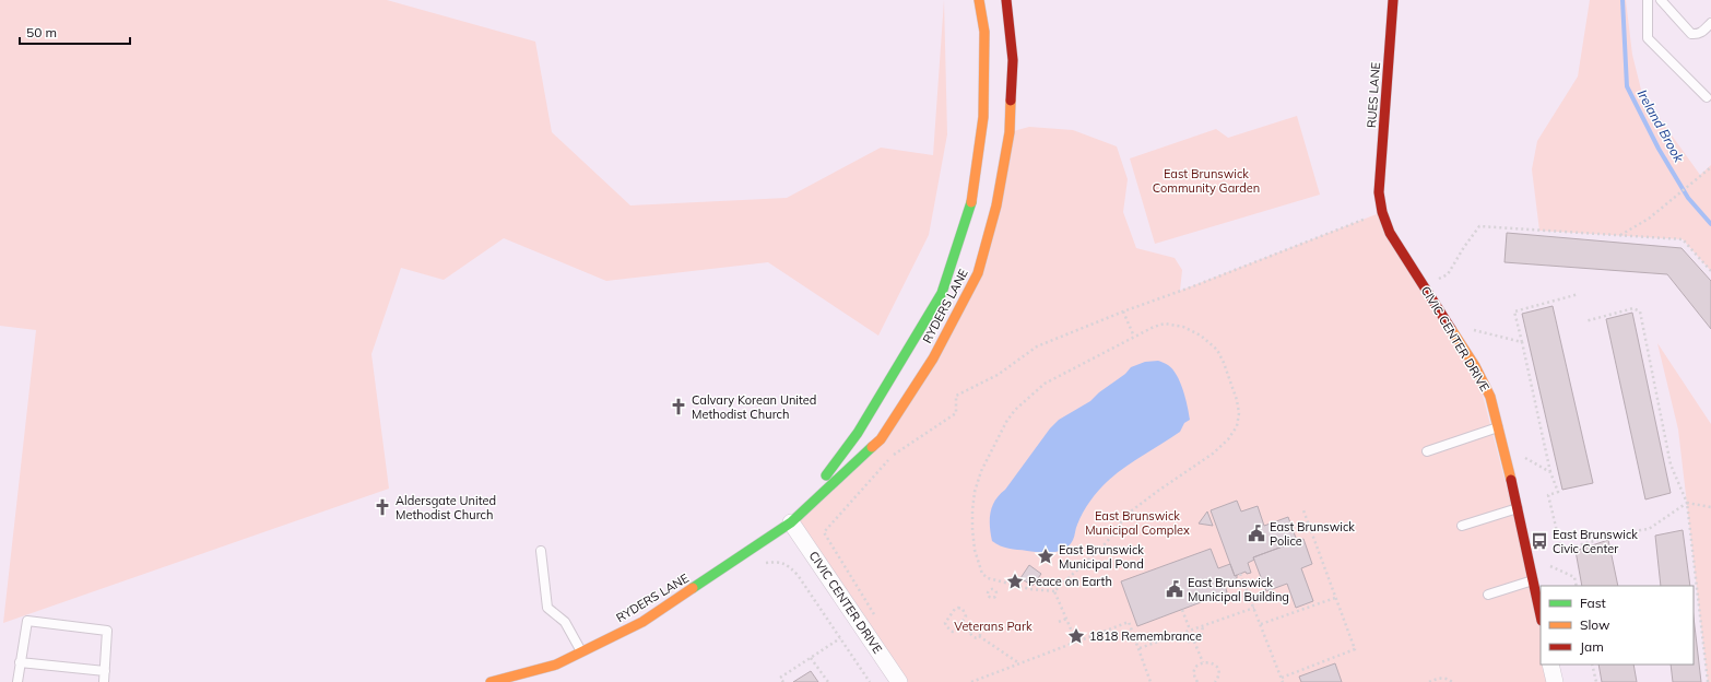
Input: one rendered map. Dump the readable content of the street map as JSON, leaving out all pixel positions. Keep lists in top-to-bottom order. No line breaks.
{"streets":{"main road":["RUES LANE","RYDERS LANE","CIVIC CENTER DRIVE"]},"crossings":[["RUES LANE","CIVIC CENTER DRIVE"],["RYDERS LANE","CIVIC CENTER DRIVE"]],"water":["Ireland Brook"],"parks":["East Brunswick Community Garden","East Brunswick Municipal Complex","Veterans Park"],"places":{"church":["Calvary Korean United Methodist Church","Aldersgate United Methodist Church"],"public building":["East Brunswick Police","East Brunswick Municipal Building"],"bus stop":["East Brunswick Civic Center"],"place":["East Brunswick Municipal Pond","Peace on Earth","1818 Remembrance"]},"legend":["Fast","Slow","Jam"],"scale_bar":"50 m"}
